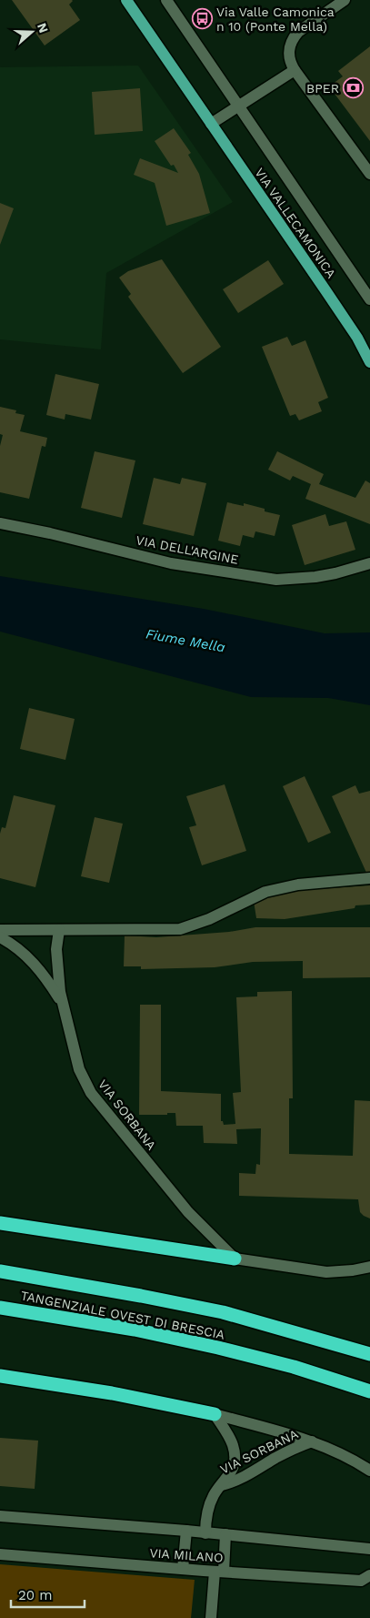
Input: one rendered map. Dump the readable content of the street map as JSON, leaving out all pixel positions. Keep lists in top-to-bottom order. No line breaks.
{"streets":{"highway":["TANGENZIALE OVEST DI BRESCIA"],"main road":["VIA VALLECAMONICA"],"street":["VIA DELL'ARGINE","VIA SORBANA","VIA MILANO"]},"crossings":[["VIA SORBANA","VIA MILANO"]],"water":["Fiume Mella"],"places":{"bus stop":["Via Valle Camonica n 10 (Ponte Mella)"],"bank":["BPER"]},"scale_bar":"20 m","north":"right"}
